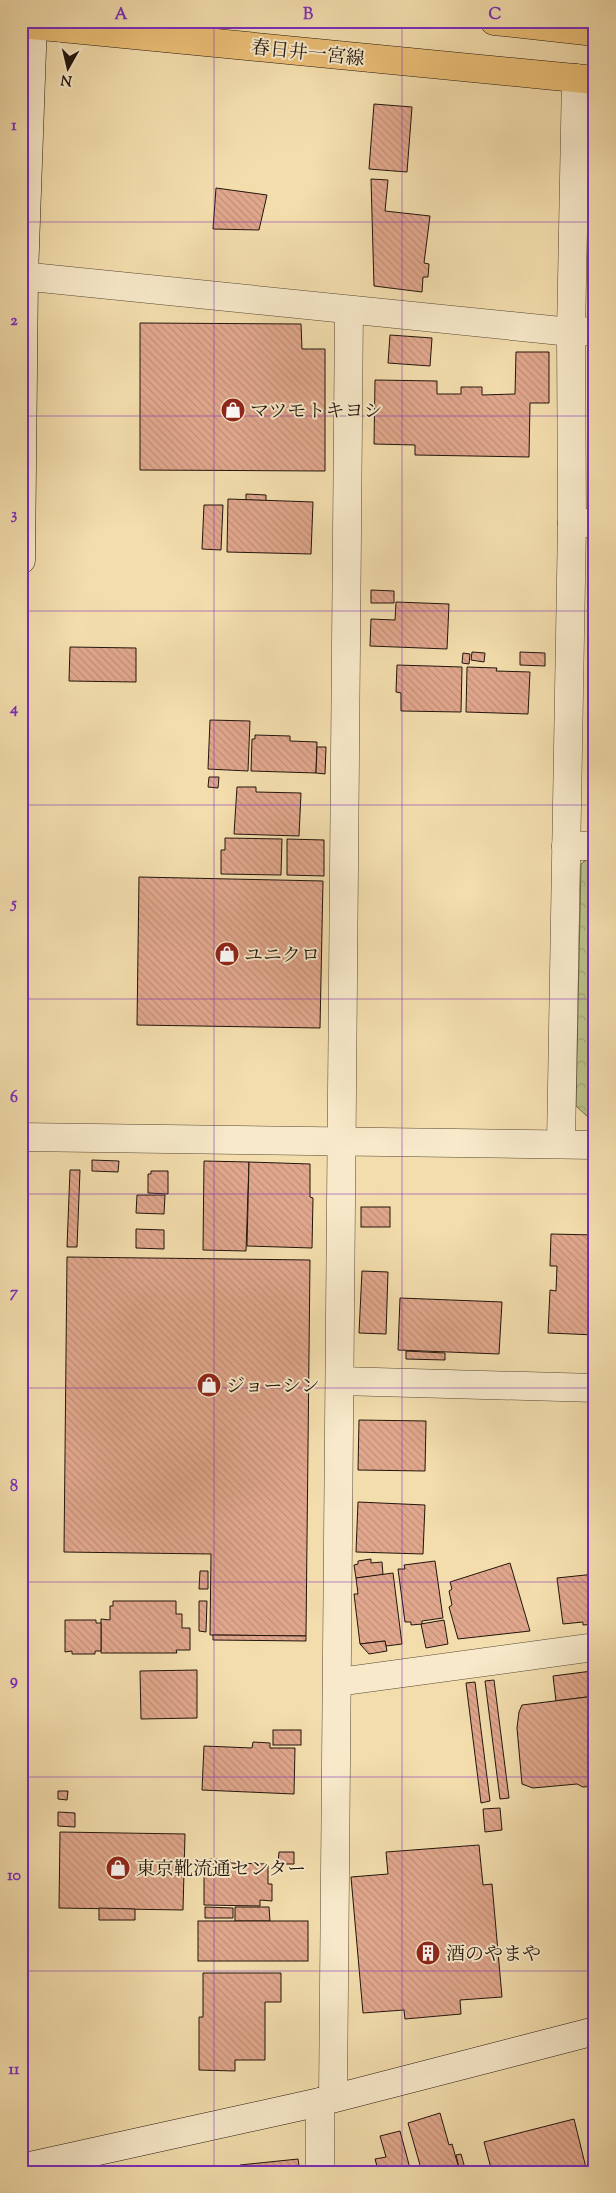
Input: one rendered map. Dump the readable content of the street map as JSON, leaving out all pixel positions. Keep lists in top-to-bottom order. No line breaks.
{"streets":{"main road":["春日井一宮線"]},"places":{"shop":["マツモトキヨシ","ユニクロ","ジョーシン","東京靴流通センター"],"building":["酒のやまや"]},"north":"bottom","grid":{"columns":["A","B","C"],"rows":["1","2","3","4","5","6","7","8","9","10","11"]}}
